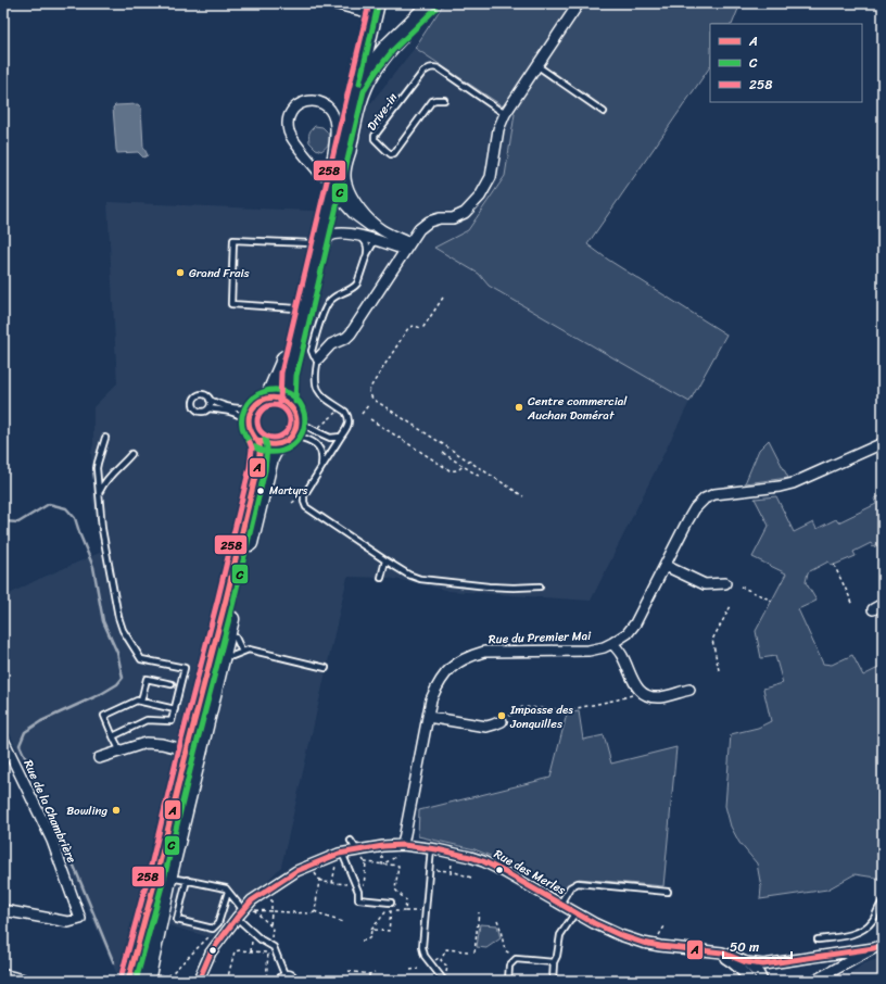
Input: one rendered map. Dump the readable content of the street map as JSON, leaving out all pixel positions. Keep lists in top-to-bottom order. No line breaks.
{"streets":{"street":["Rue du Premier Mai","Rue de la Chambrière","Rue des Merles"],"lane":["Drive-in"]},"crossings":[["Rue du Premier Mai","Rue des Merles"]],"places":["Grand Frais","Centre commercial Auchan Domérat","Martyrs","Impasse des Jonquilles","Bowling"],"lines":["transit line 258","transit line C","transit line A"],"legend":["A","C","258"],"scale_bar":"50 m"}
